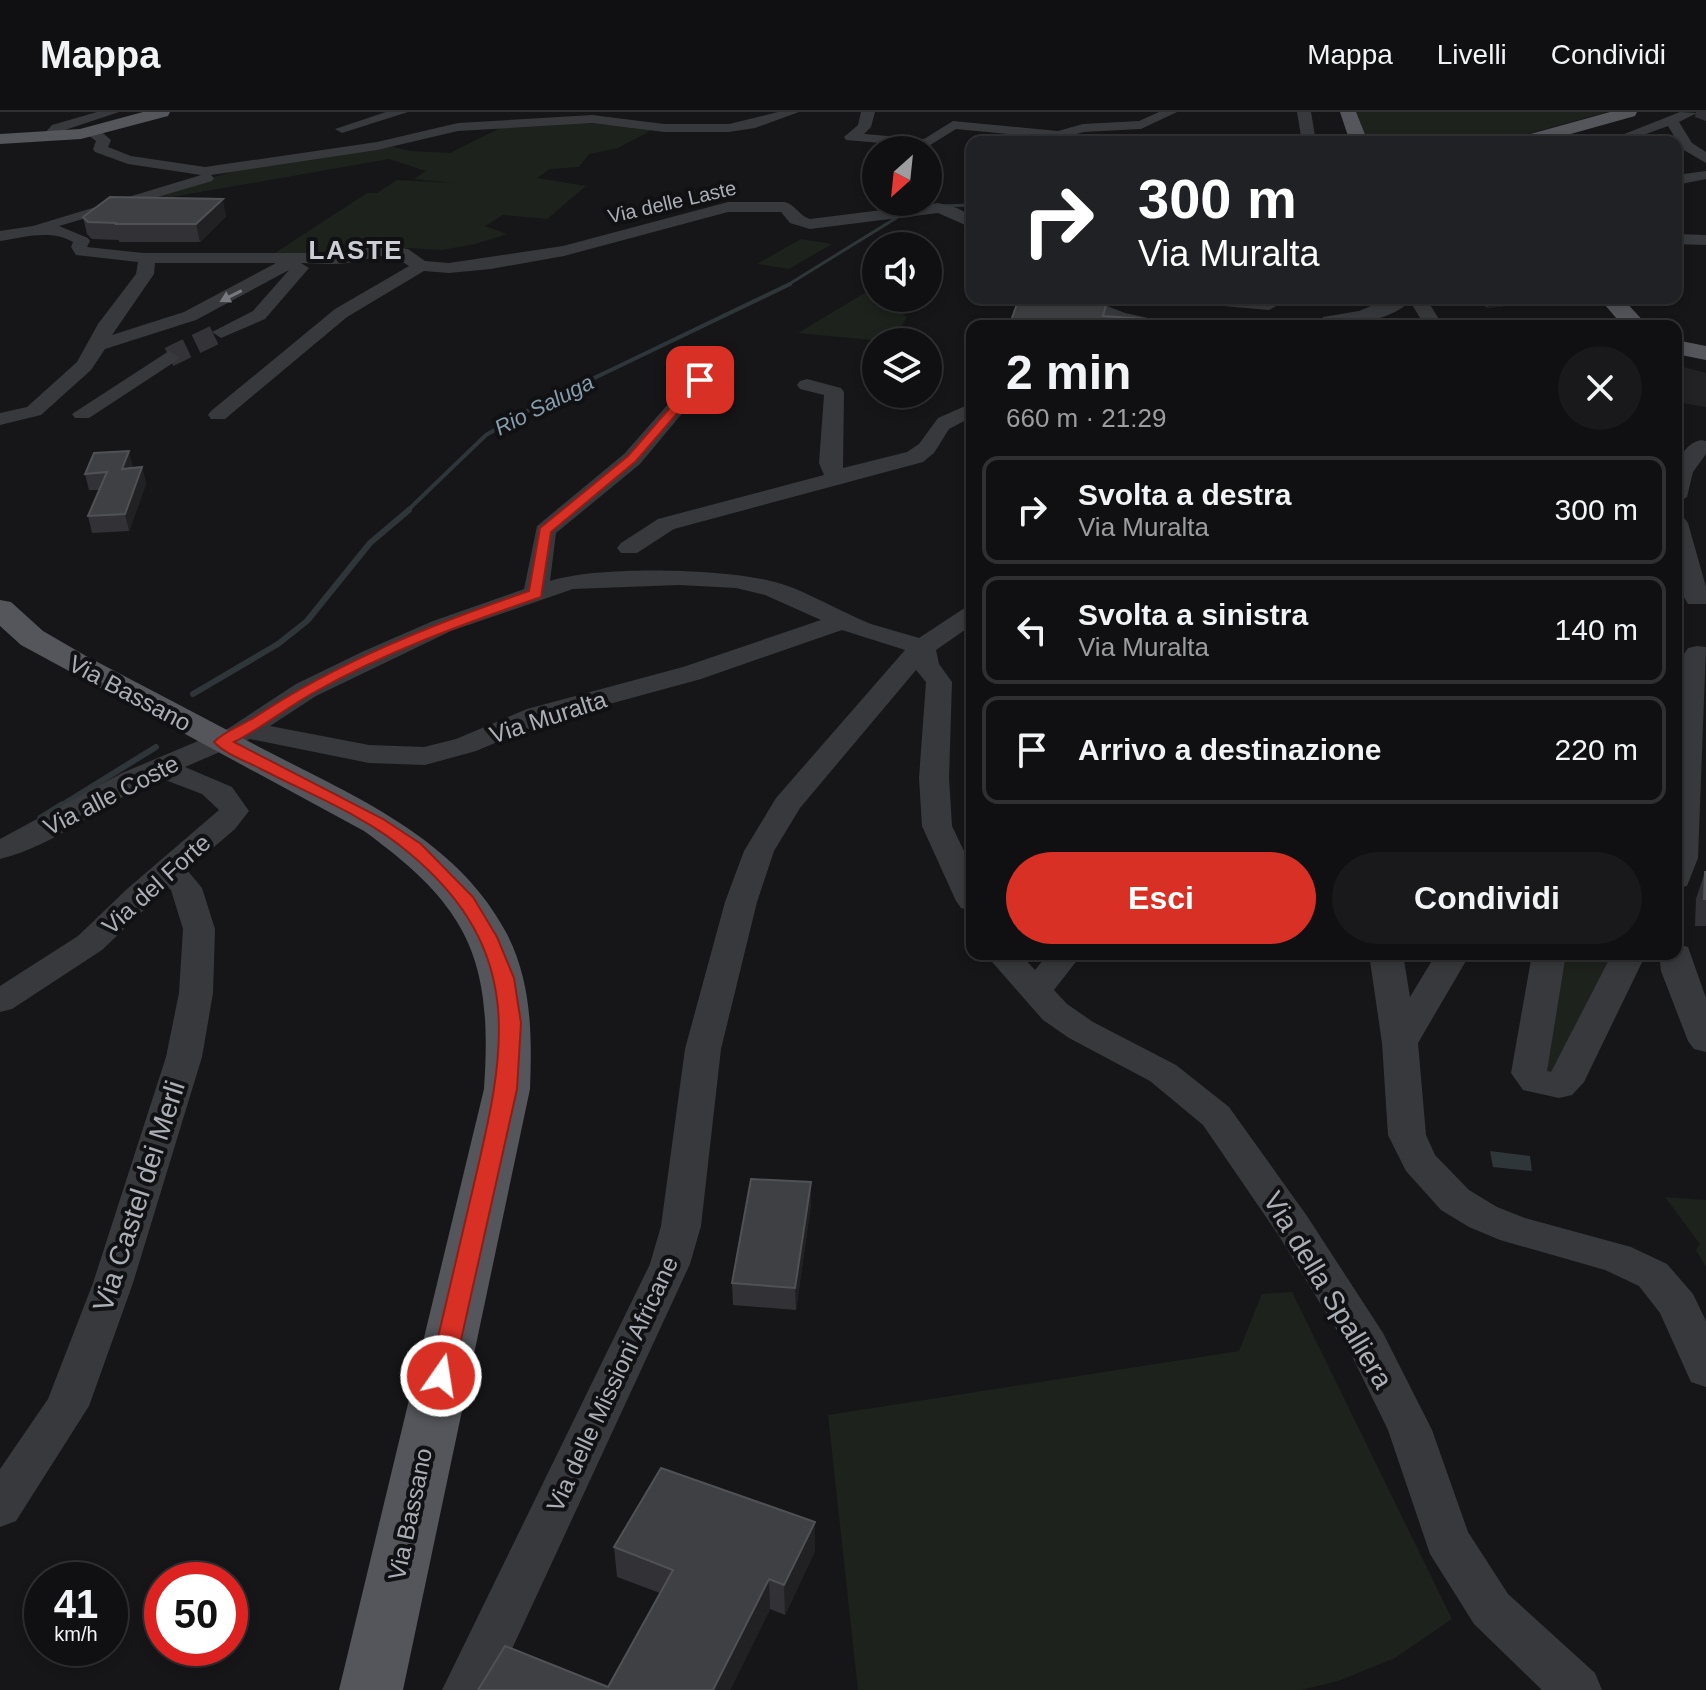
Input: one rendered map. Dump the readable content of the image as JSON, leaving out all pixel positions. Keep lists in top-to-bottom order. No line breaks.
{"streets":{"main road":["Via Bassano"],"street":["Via delle Laste","Via Muralta","Via alle Coste","Via del Forte","Via Castel dei Merli","Via della Spalliera","Via delle Missioni Africane"]},"crossings":[["Via Bassano","Via Muralta"],["Via Bassano","Via alle Coste"],["Via Muralta","Via alle Coste"],["Via alle Coste","Via del Forte"],["Via del Forte","Via Castel dei Merli"]],"districts":["LASTE"],"water":["Rio Saluga"],"north":"bottom left","page":{"header":"Mappa","nav":["Mappa","Livelli","Condividi"],"turn":["300 m","Via Muralta"],"heading":["2 min","660 m · 21:29"],"list":[{"name":"Svolta a destra","note":"Via Muralta","value":"300 m"},{"name":"Svolta a sinistra","note":"Via Muralta","value":"140 m"},{"name":"Arrivo a destinazione","value":"220 m"}],"buttons":["Esci","Condividi"],"speed":"41 km/h","limit":"50"}}
